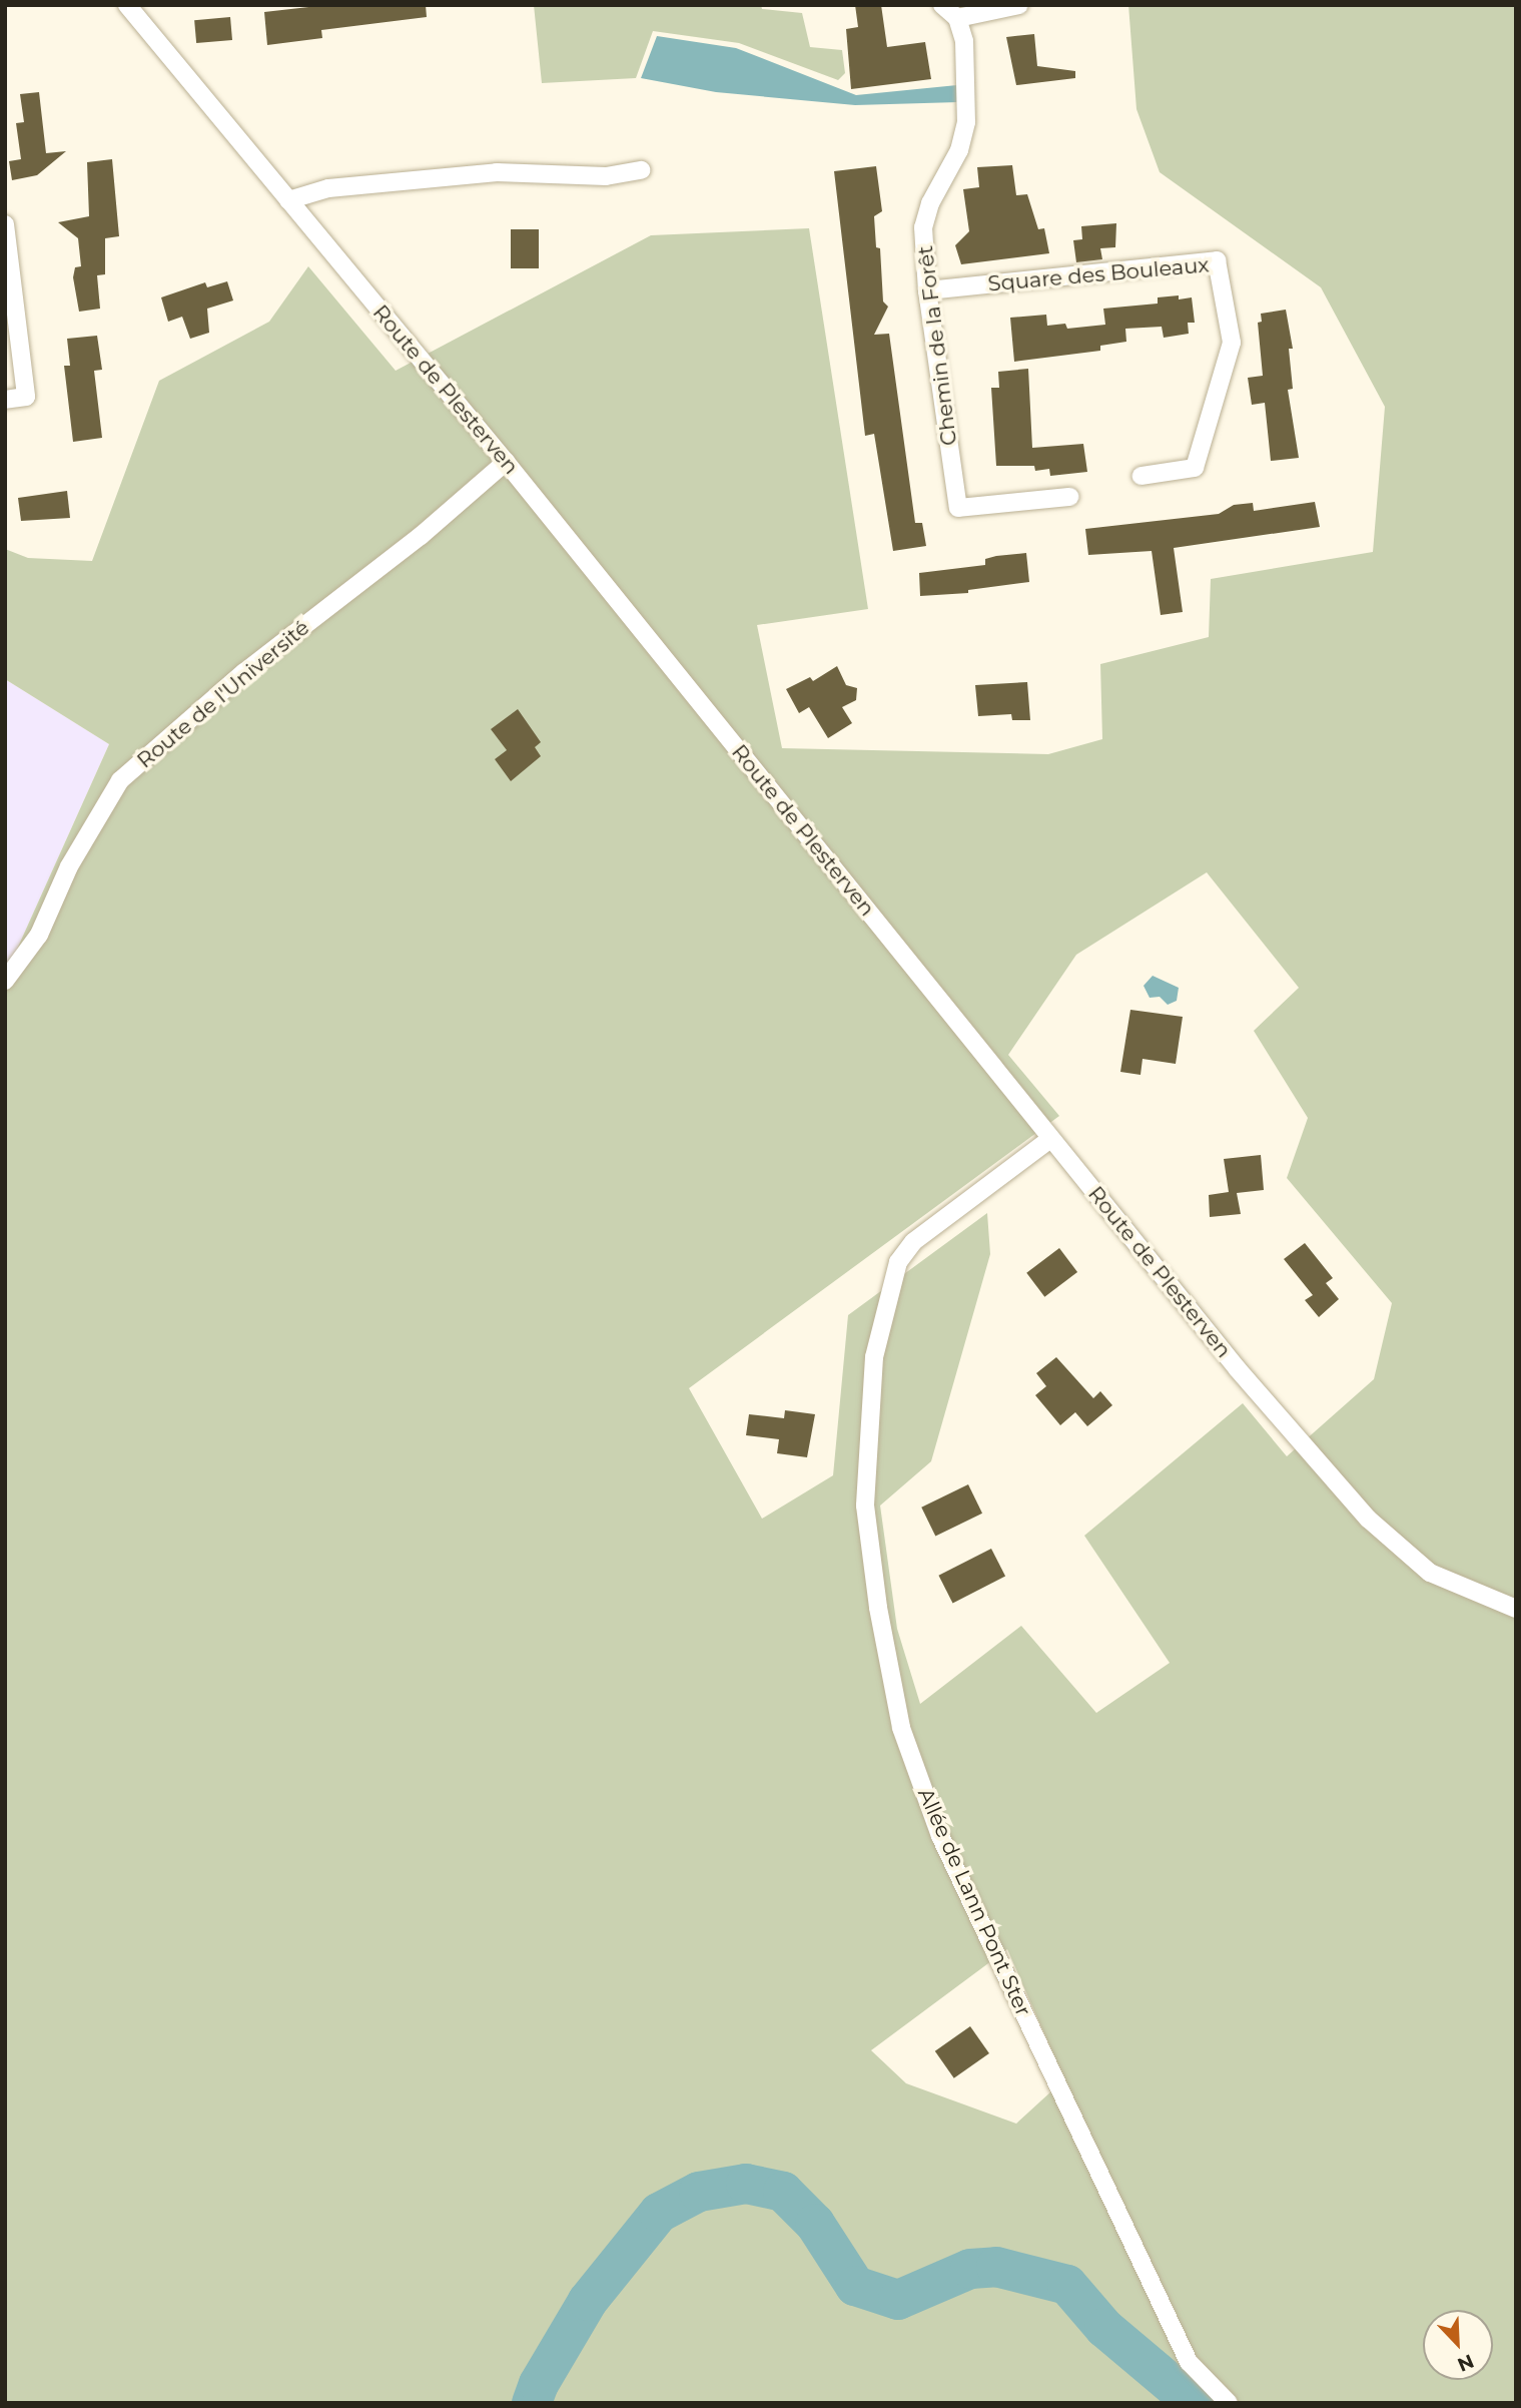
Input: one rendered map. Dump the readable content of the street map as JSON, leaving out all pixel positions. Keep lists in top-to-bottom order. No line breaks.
{"streets":{"street":["Square des Bouleaux","Chemin de la Forêt","Route de Plesterven","Route de l'Université","Allée de Lann Pont Ster"]},"crossings":[["Square des Bouleaux","Chemin de la Forêt"],["Route de Plesterven","Route de l'Université"],["Route de Plesterven","Allée de Lann Pont Ster"]],"north":"bottom right"}
